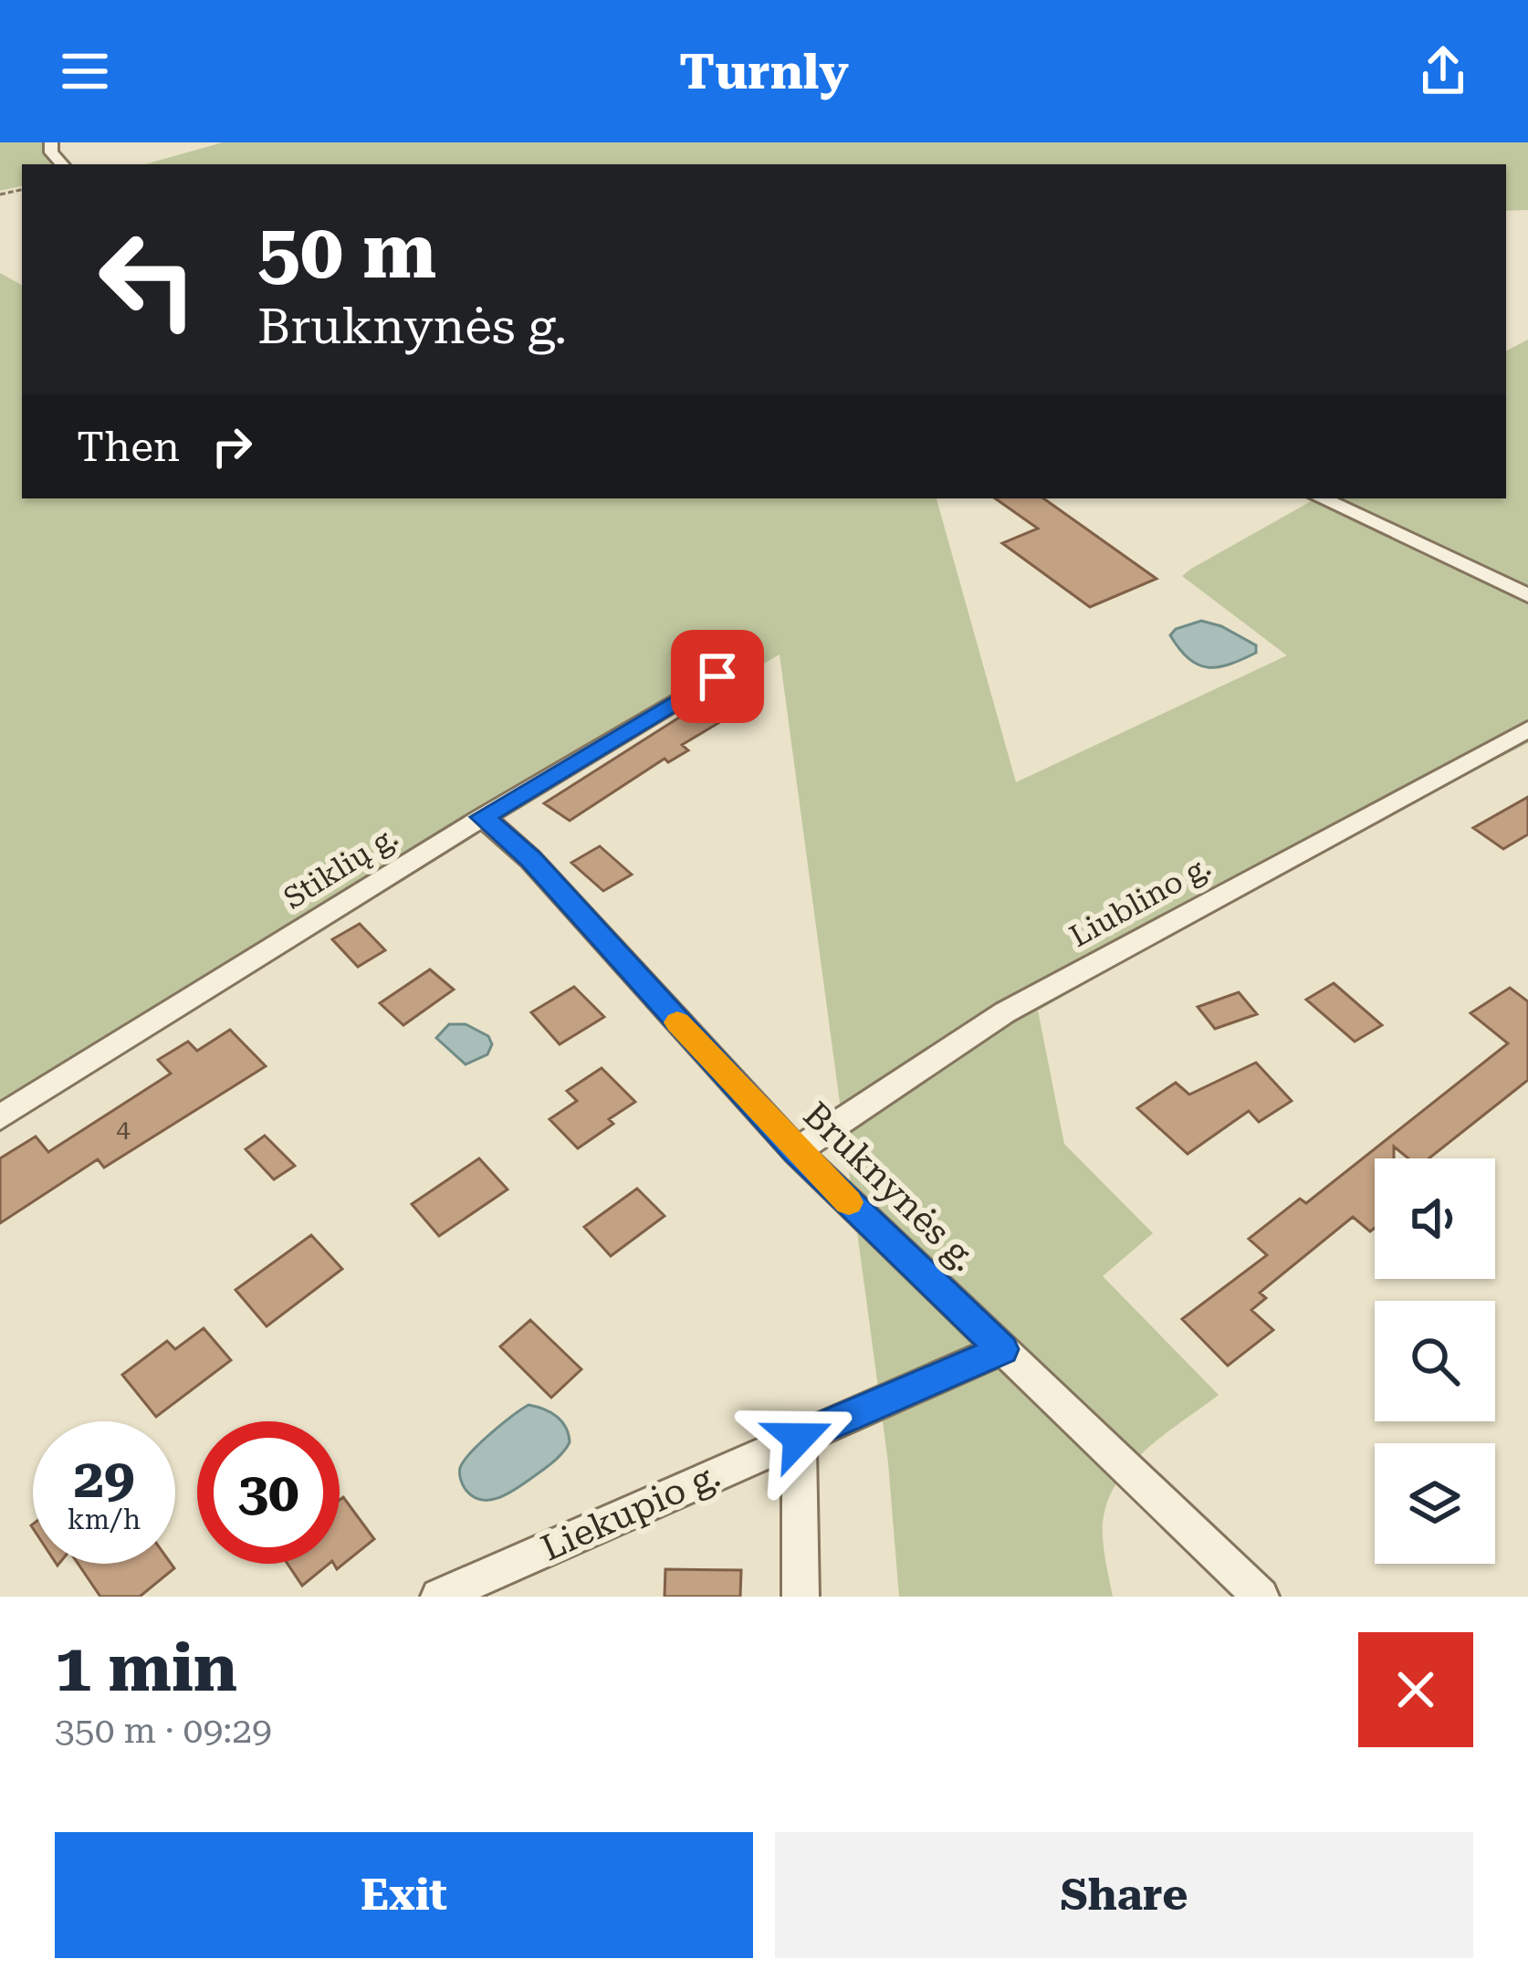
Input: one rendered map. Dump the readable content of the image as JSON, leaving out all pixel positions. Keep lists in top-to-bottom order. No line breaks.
{"streets":{"street":["Stiklių g.","Liublino g.","Bruknynės g.","Liekupio g."]},"crossings":[["Stiklių g.","Bruknynės g."],["Liublino g.","Bruknynės g."],["Bruknynės g.","Liekupio g."]],"house_numbers":["4"],"page":{"header":"Turnly","turn":["50 m","Bruknynės g."],"then":"Then","speed":"29 km/h","limit":"30","heading":["1 min","350 m · 09:29"],"buttons":["Exit","Share"]}}
